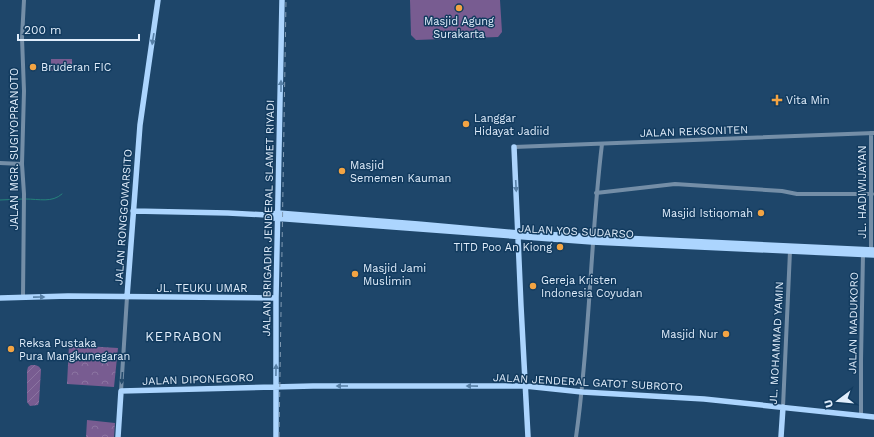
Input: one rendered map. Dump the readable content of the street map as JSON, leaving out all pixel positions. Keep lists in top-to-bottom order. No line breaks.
{"streets":{"main road":["JALAN RONGGOWARSITO","JALAN BRIGADIR JENDERAL SLAMET RIYADI","JALAN YOS SUDARSO","JL. TEUKU UMAR","JL. MOHAMMAD YAMIN","JALAN DIPONEGORO","JALAN JENDERAL GATOT SUBROTO"],"street":["JALAN REKSONITEN","JALAN MGR. SUGIYOPRANOTO","JL. HADIWIJAYAN","JALAN MADUKORO"]},"crossings":[["JALAN REKSONITEN","JL. HADIWIJAYAN"],["JALAN MGR. SUGIYOPRANOTO","JL. TEUKU UMAR"],["JL. HADIWIJAYAN","JALAN YOS SUDARSO"],["JALAN RONGGOWARSITO","JALAN YOS SUDARSO"],["JALAN RONGGOWARSITO","JL. TEUKU UMAR"],["JALAN RONGGOWARSITO","JALAN DIPONEGORO"],["JALAN BRIGADIR JENDERAL SLAMET RIYADI","JALAN YOS SUDARSO"],["JALAN BRIGADIR JENDERAL SLAMET RIYADI","JL. TEUKU UMAR"],["JALAN BRIGADIR JENDERAL SLAMET RIYADI","JALAN DIPONEGORO"],["JALAN BRIGADIR JENDERAL SLAMET RIYADI","JALAN JENDERAL GATOT SUBROTO"],["JALAN YOS SUDARSO","JALAN MADUKORO"],["JALAN YOS SUDARSO","JL. MOHAMMAD YAMIN"],["JALAN MADUKORO","JALAN JENDERAL GATOT SUBROTO"],["JL. MOHAMMAD YAMIN","JALAN JENDERAL GATOT SUBROTO"],["JALAN DIPONEGORO","JALAN JENDERAL GATOT SUBROTO"]],"one_way":["JALAN RONGGOWARSITO","JALAN BRIGADIR JENDERAL SLAMET RIYADI","JL. TEUKU UMAR","JALAN JENDERAL GATOT SUBROTO"],"districts":["KEPRABON"],"places":{"other":["Masjid Agung Surakarta","Bruderan FIC","Langgar Hidayat Jadiid","Masjid Sememen Kauman","Masjid Istiqomah","TITD Poo An Kiong","Masjid Jami Muslimin","Gereja Kristen Indonesia Coyudan","Masjid Nur","Reksa Pustaka Pura Mangkunegaran"],"health":["Vita Min"]},"scale_bar":"200 m","north":"left"}
